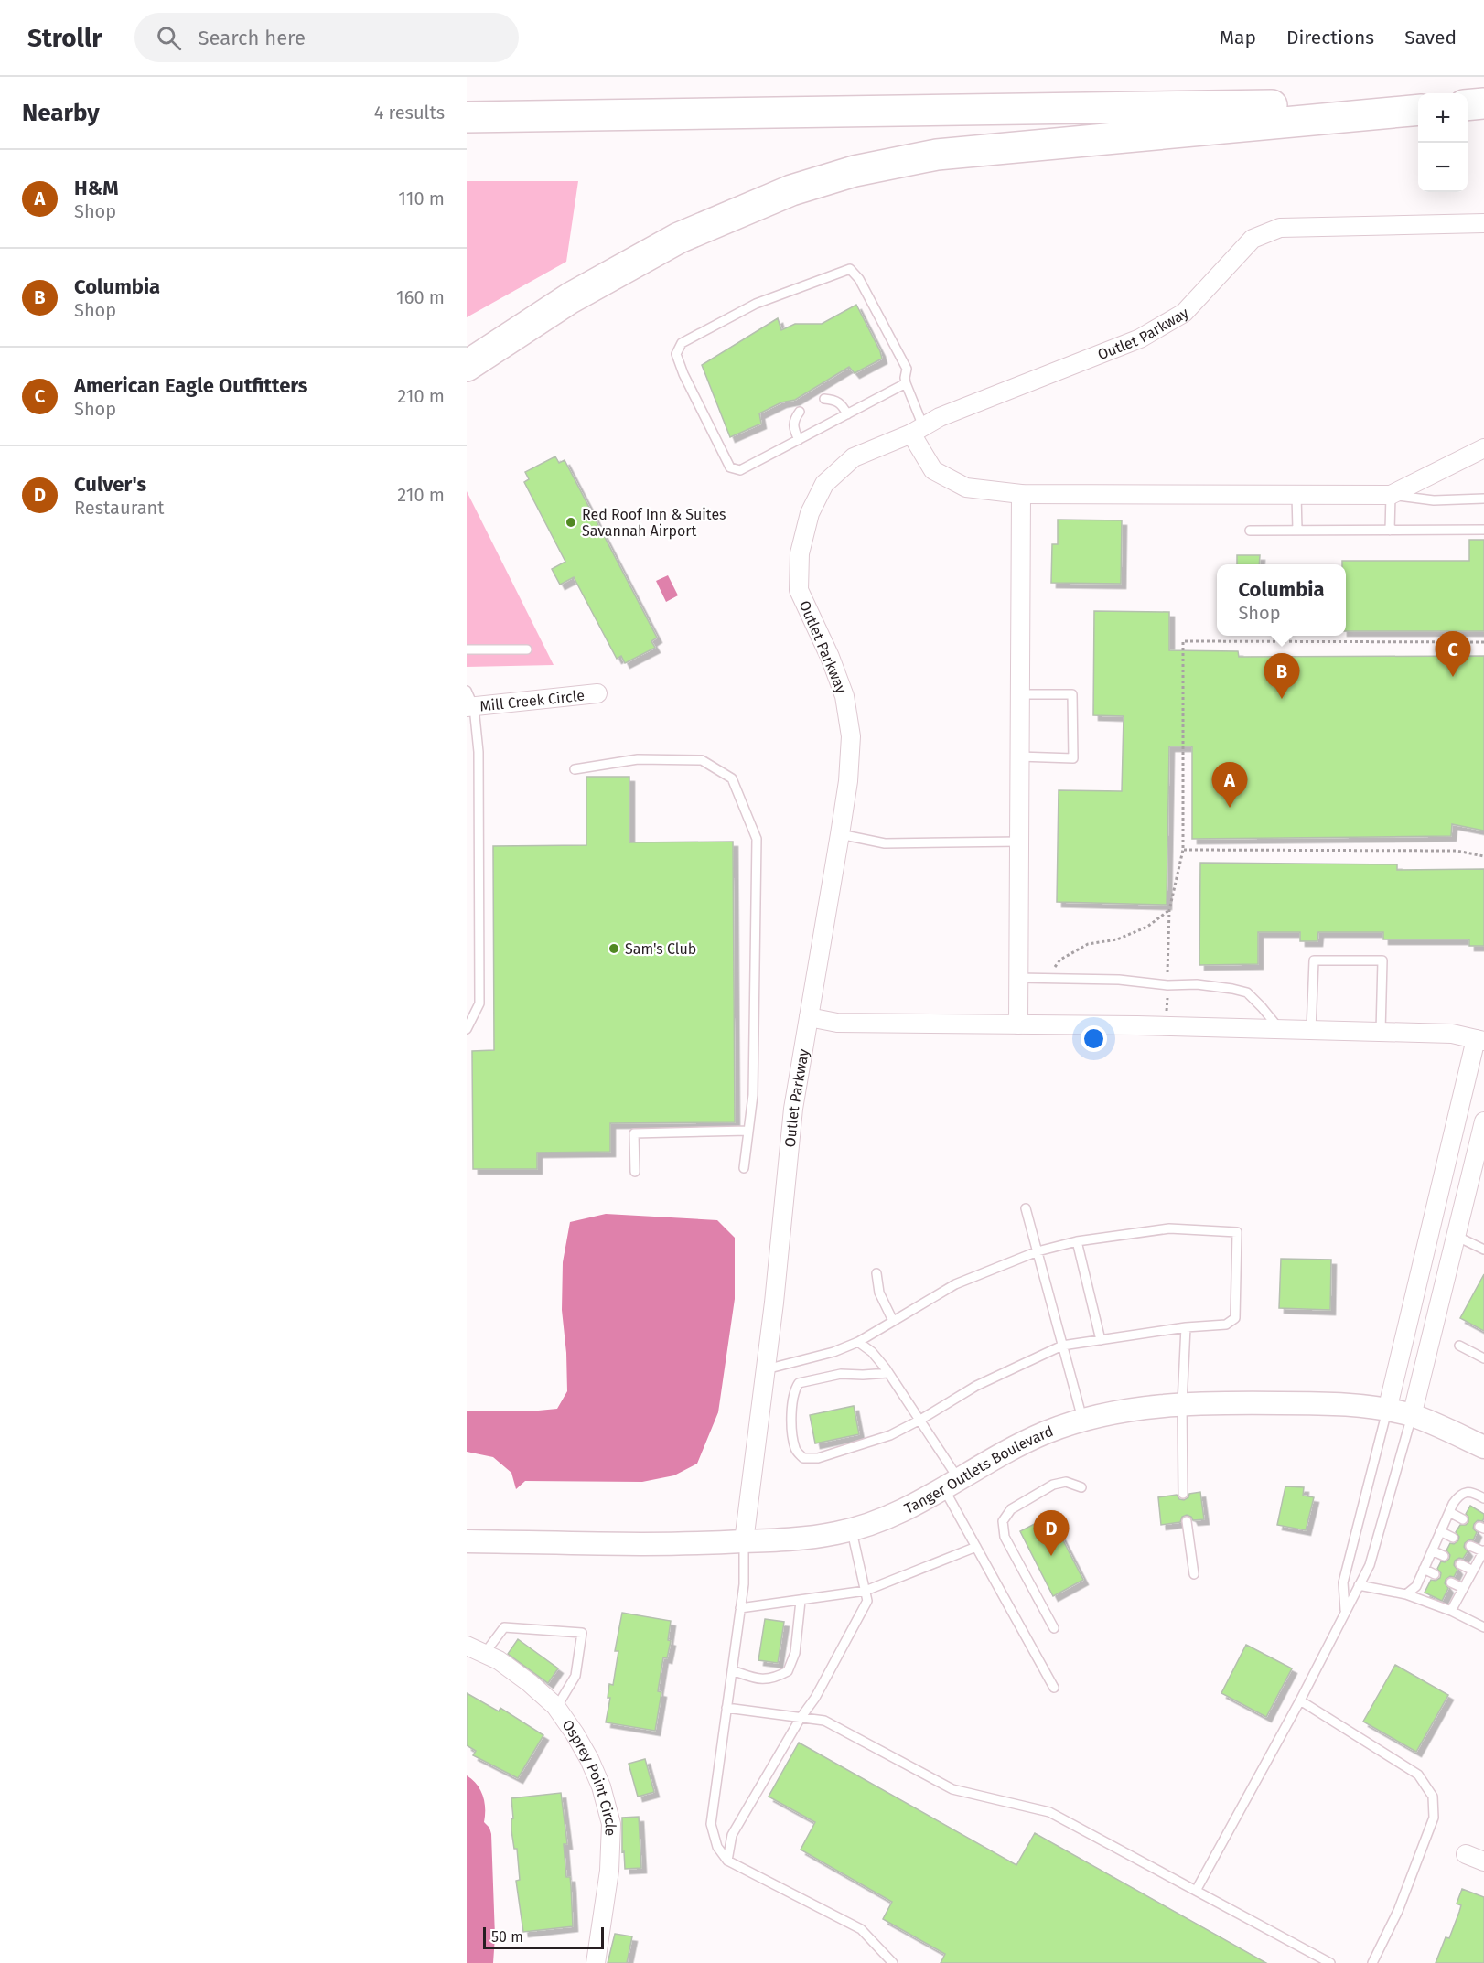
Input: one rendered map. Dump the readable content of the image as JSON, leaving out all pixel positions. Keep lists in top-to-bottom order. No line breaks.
{"streets":{"street":["Outlet Parkway","Mill Creek Circle","Tanger Outlets Boulevard","Osprey Point Circle"]},"crossings":[["Outlet Parkway","Tanger Outlets Boulevard"]],"places":["Red Roof Inn & Suites Savannah Airport","Sam's Club"],"scale_bar":"50 m","page":{"header":"Strollr","search":"Search here","nav":["Map","Directions","Saved"],"heading":["Nearby","4 results"],"map_buttons":["+","−"],"list":[{"mark":"A","name":"H&M","note":"Shop","value":"110 m"},{"mark":"B","name":"Columbia","note":"Shop","value":"160 m"},{"mark":"C","name":"American Eagle Outfitters","note":"Shop","value":"210 m"},{"mark":"D","name":"Culver's","note":"Restaurant","value":"210 m"}],"popup":["Columbia","Shop"],"pins":["C","B","A","D"],"scale":"50 m"}}
